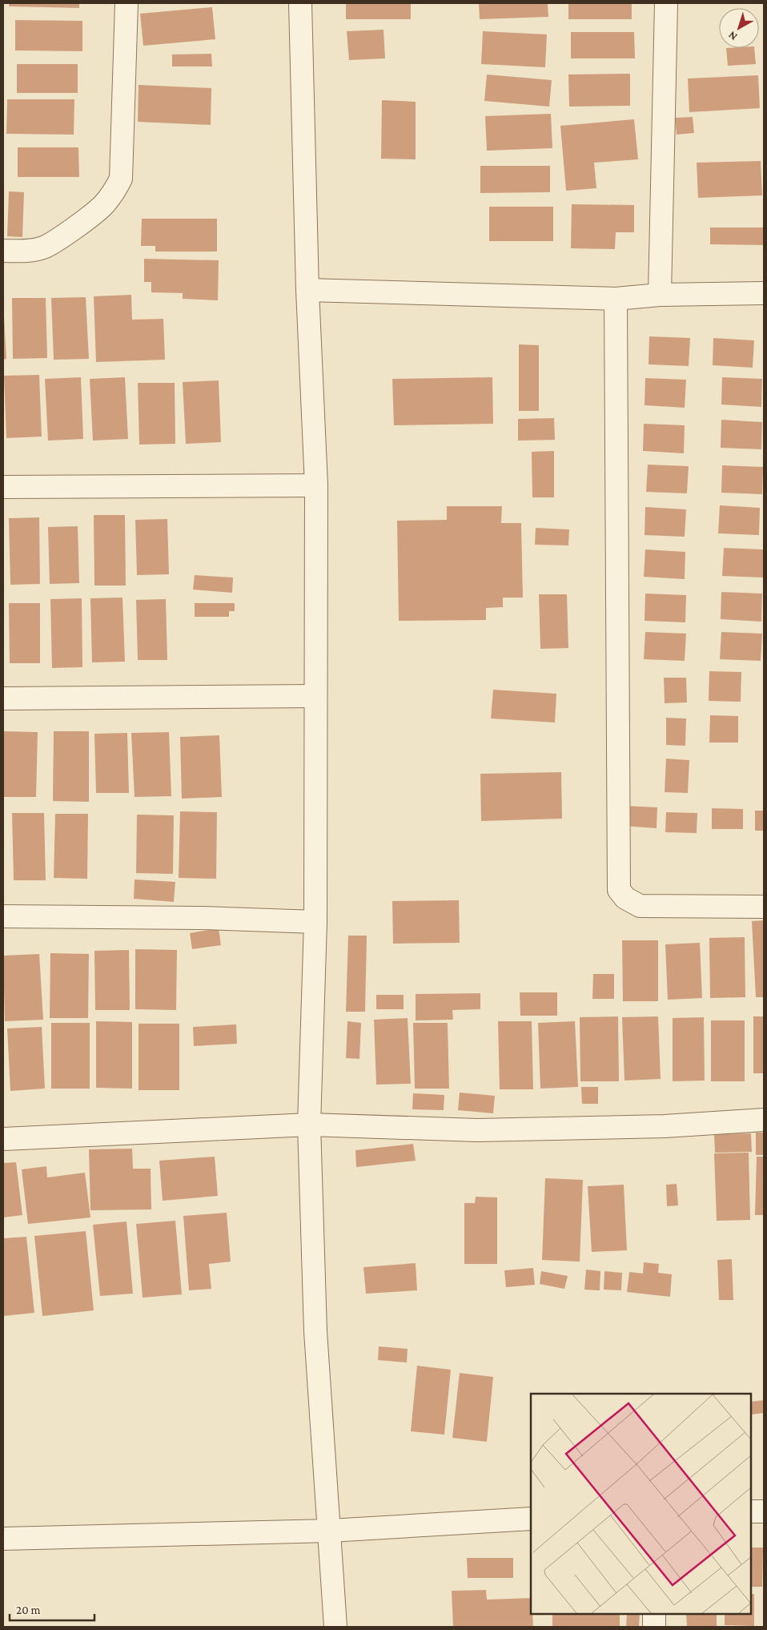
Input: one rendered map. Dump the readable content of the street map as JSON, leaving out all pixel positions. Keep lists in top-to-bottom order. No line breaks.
{"scale_bar":"20 m","north":"bottom left"}
